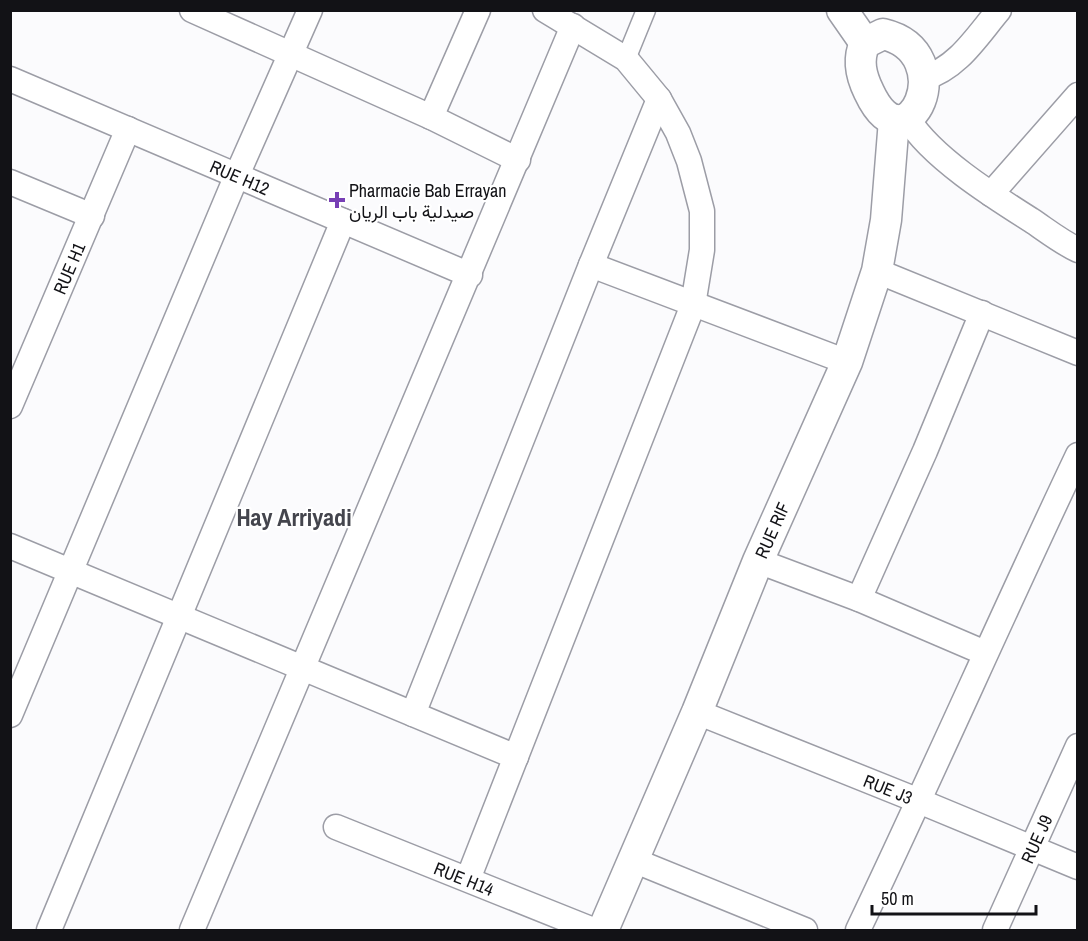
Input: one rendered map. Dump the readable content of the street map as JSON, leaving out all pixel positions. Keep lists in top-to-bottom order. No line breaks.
{"streets":{"street":["RUE H12","RUE H1","RUE RIF","RUE J3","RUE J9","RUE H14"]},"crossings":[["RUE H12","RUE H1"],["RUE RIF","RUE J3"],["RUE J3","RUE J9"]],"districts":["Hay Arriyadi"],"places":{"health":["Pharmacie Bab Errayan صيدلية باب الريان"]},"scale_bar":"50 m"}
